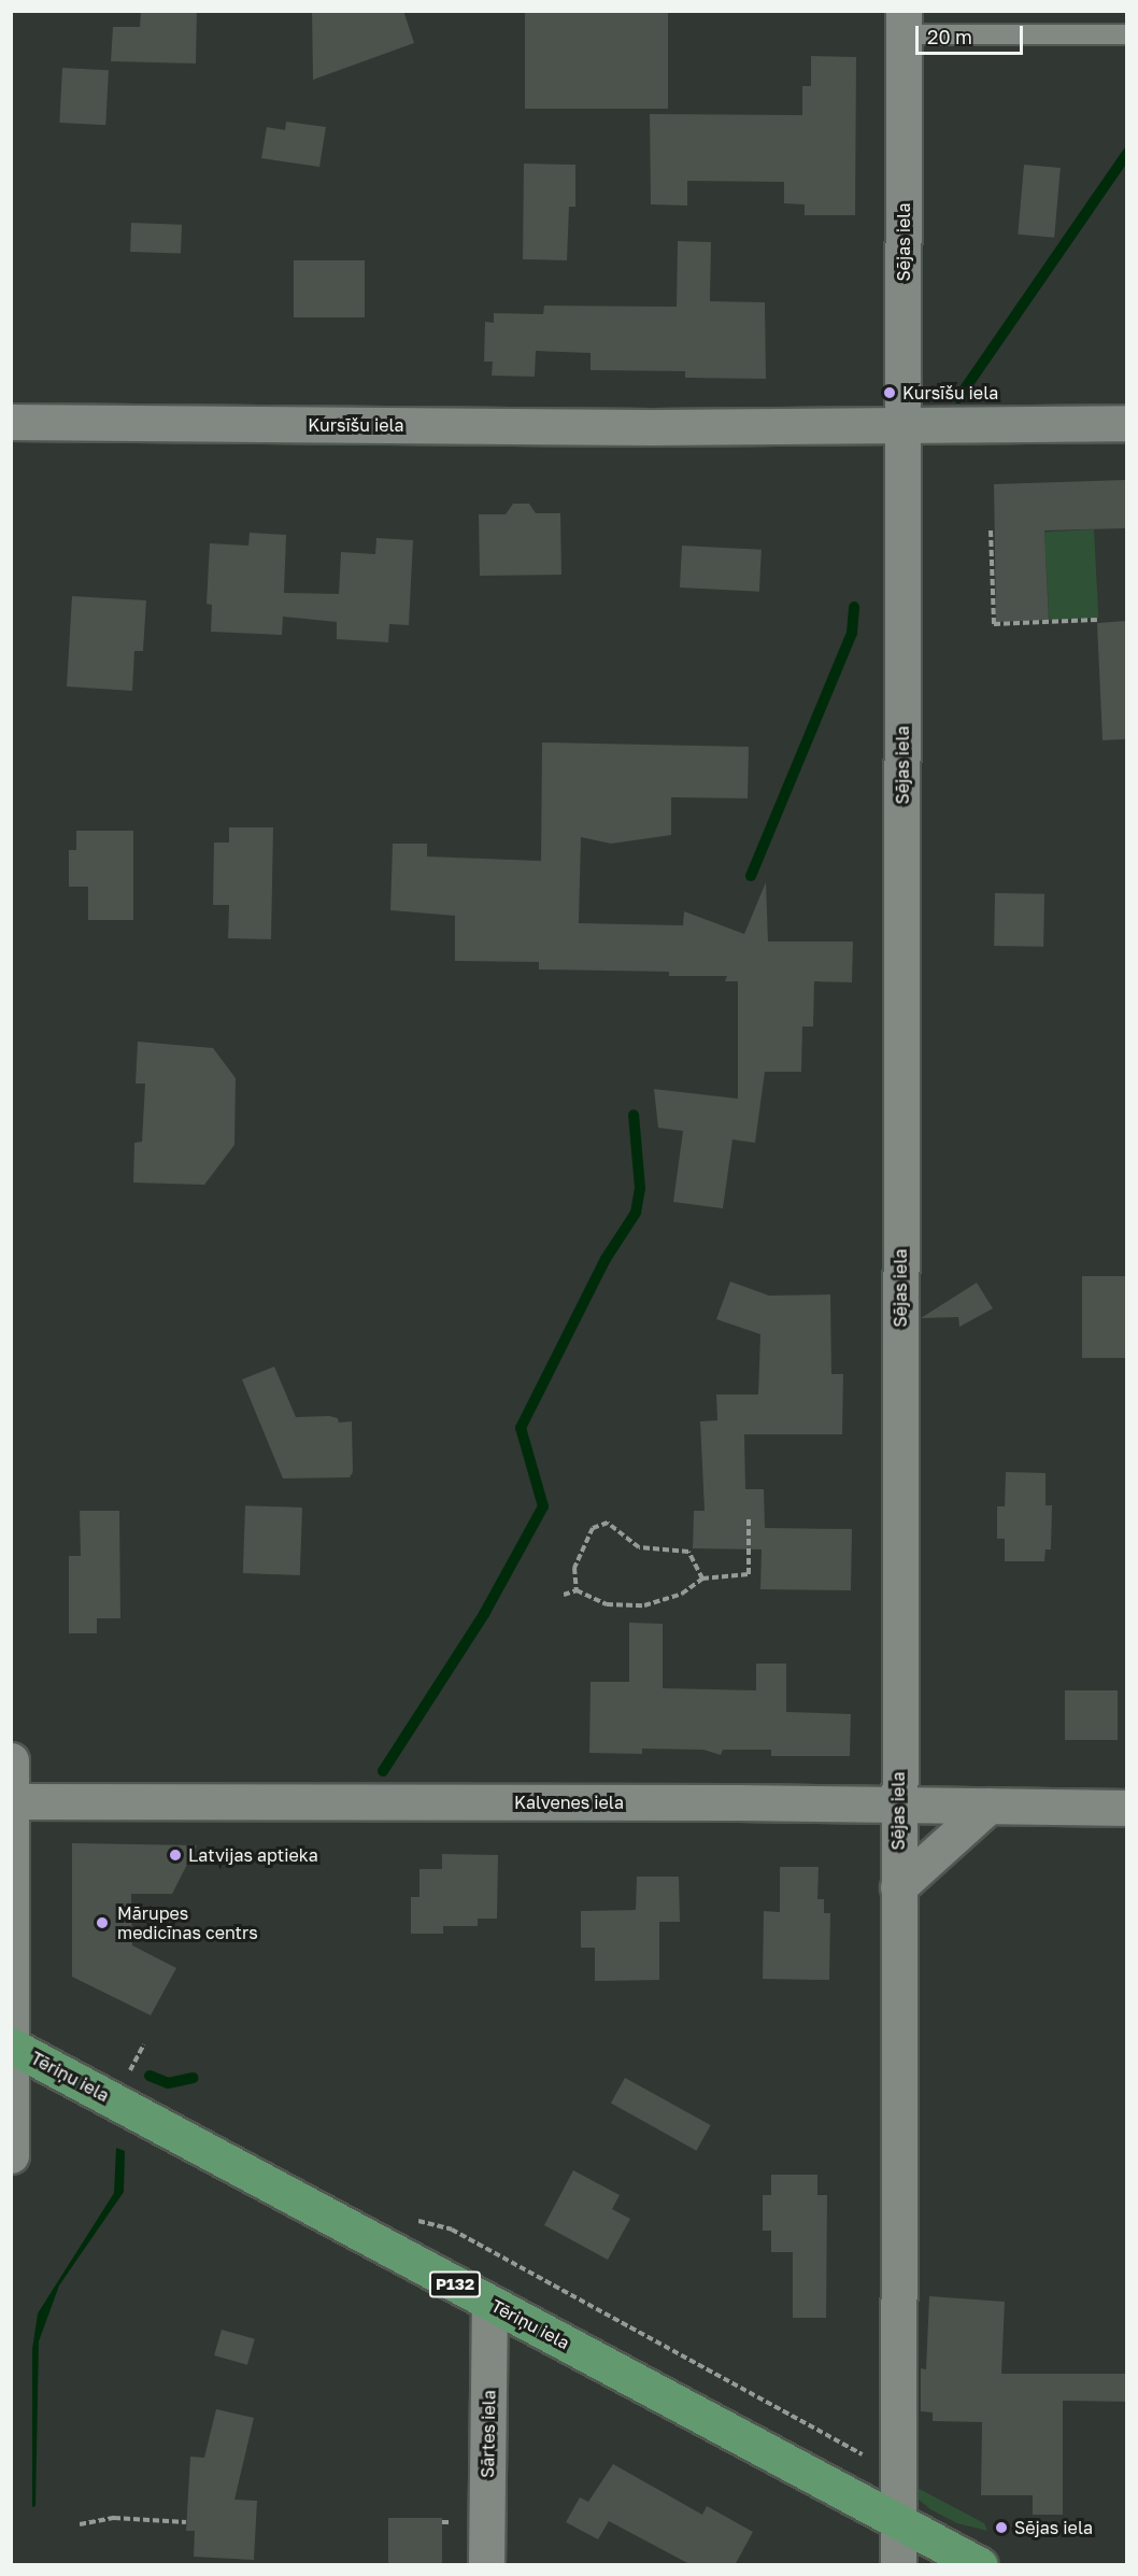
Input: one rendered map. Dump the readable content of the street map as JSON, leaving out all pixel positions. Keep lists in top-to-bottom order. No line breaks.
{"streets":{"main road":["Tēriņu iela","P132"],"street":["Sējas iela","Kursīšu iela","Kalvenes iela","Sārtes iela"]},"crossings":[["Sējas iela","Kursīšu iela"],["Sējas iela","Kalvenes iela"],["Sējas iela","Tēriņu iela"],["Tēriņu iela","Sārtes iela"]],"places":["Kursīšu iela","Latvijas aptieka","Mārupes medicīnas centrs","Sējas iela"],"scale_bar":"20 m"}
